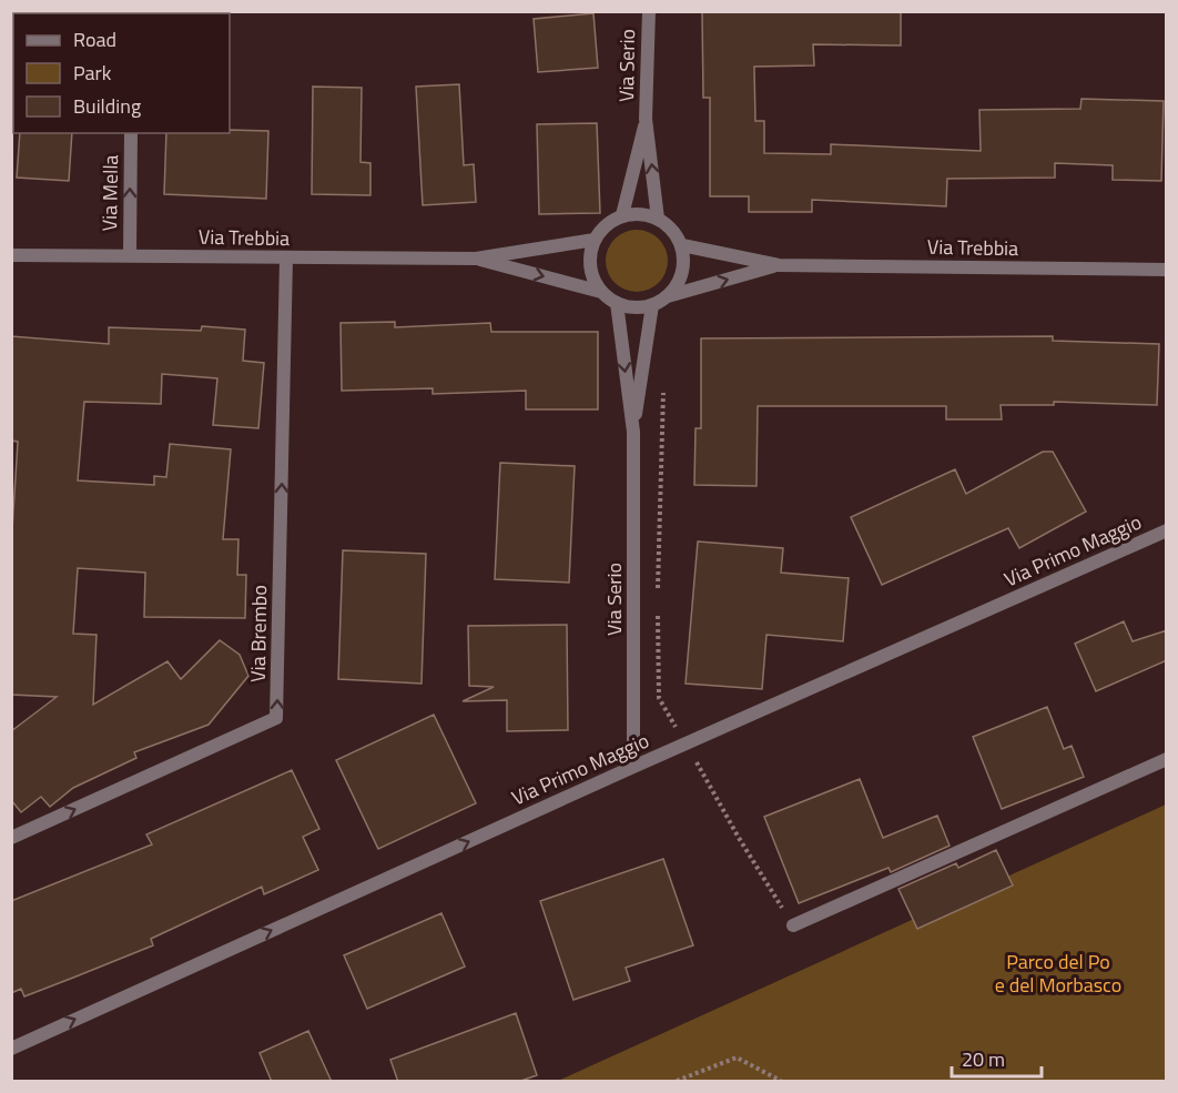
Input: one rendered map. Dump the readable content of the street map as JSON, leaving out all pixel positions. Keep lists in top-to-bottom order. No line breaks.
{"streets":{"street":["Via Serio","Via Mella","Via Trebbia","Via Primo Maggio","Via Brembo"]},"crossings":[["Via Serio","Via Trebbia"],["Via Serio","Via Primo Maggio"],["Via Mella","Via Trebbia"],["Via Trebbia","Via Brembo"]],"one_way":["Via Mella","Via Primo Maggio","Via Brembo"],"parks":["Parco del Po e del Morbasco"],"legend":["Road","Park","Building"],"scale_bar":"20 m"}
